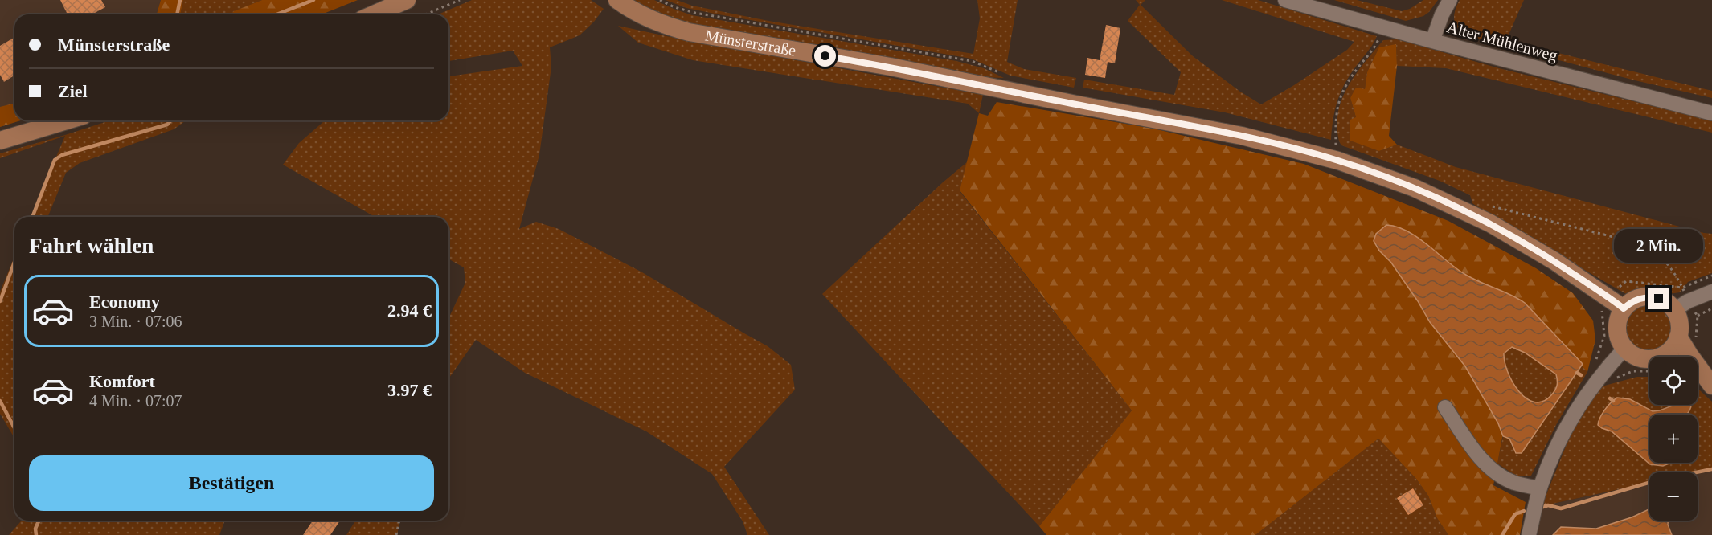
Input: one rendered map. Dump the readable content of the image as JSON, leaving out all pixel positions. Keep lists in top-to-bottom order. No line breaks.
{"streets":{"main road":["Münsterstraße"],"street":["Alter Mühlenweg"]},"page":{"banner":["Münsterstraße","Ziel"],"heading":"Fahrt wählen","bubble":"2 Min.","list":[{"name":"Economy","note":"3 Min. · 07:06","value":"2.94 €"},{"name":"Komfort","note":"4 Min. · 07:07","value":"3.97 €"}],"map_buttons":["+","−"],"buttons":"Bestätigen"}}
